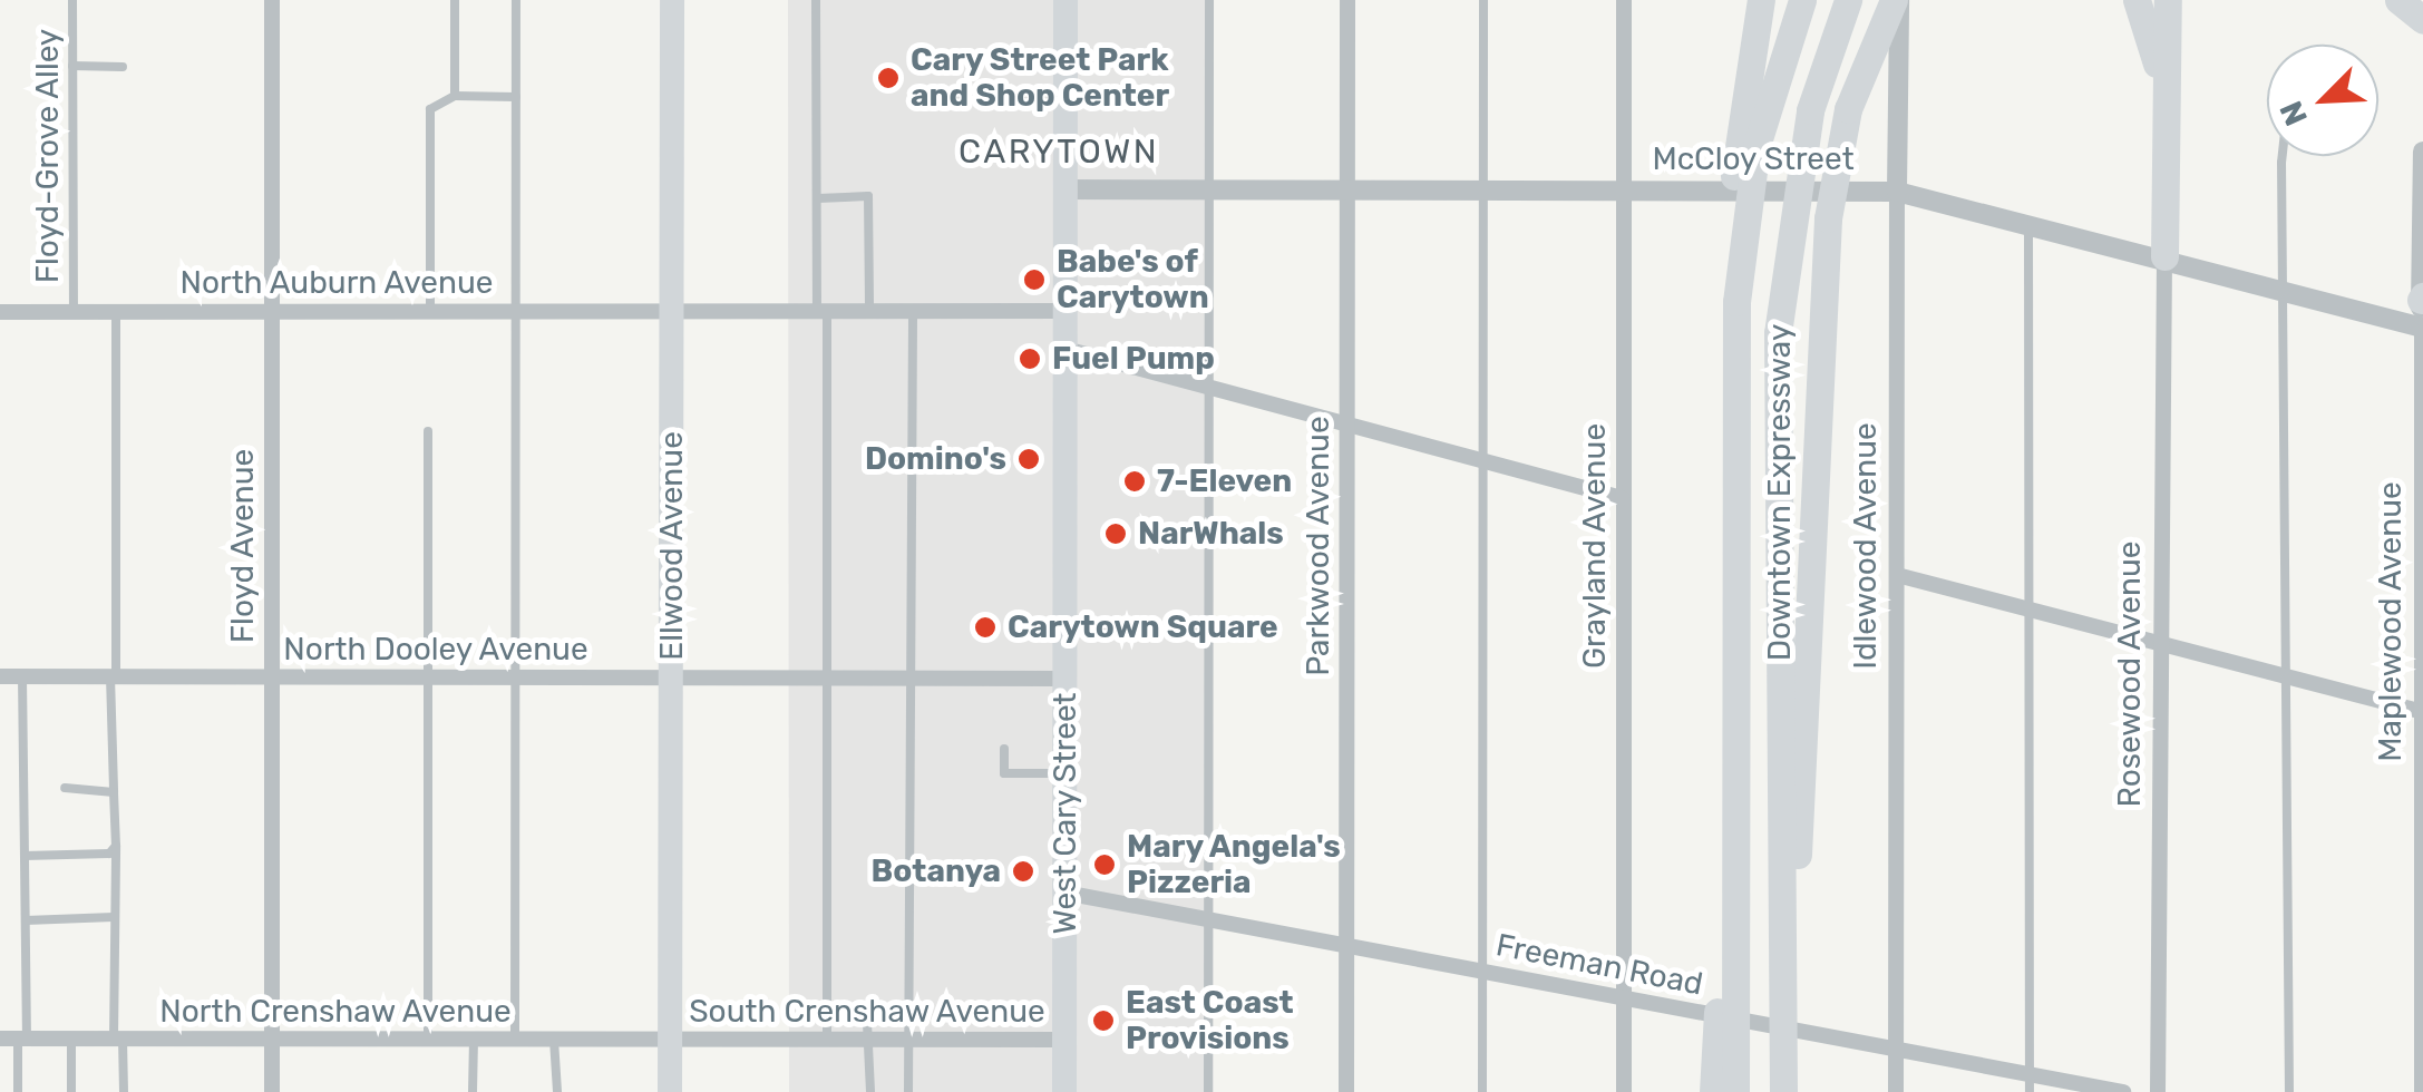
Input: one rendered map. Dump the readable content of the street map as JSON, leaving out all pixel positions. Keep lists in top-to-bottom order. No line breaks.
{"streets":{"highway":["Downtown Expressway"],"main road":["Ellwood Avenue","West Cary Street"],"street":["McCloy Street","North Auburn Avenue","Floyd Avenue","Parkwood Avenue","Grayland Avenue","Idlewood Avenue","Maplewood Avenue","North Dooley Avenue","Rosewood Avenue","Freeman Road","North Crenshaw Avenue","South Crenshaw Avenue"],"lane":["Floyd-Grove Alley"]},"crossings":[["Floyd-Grove Alley","North Auburn Avenue"],["McCloy Street","Parkwood Avenue"],["McCloy Street","Grayland Avenue"],["McCloy Street","Idlewood Avenue"],["McCloy Street","Maplewood Avenue"],["McCloy Street","Rosewood Avenue"],["McCloy Street","West Cary Street"],["North Auburn Avenue","Floyd Avenue"],["North Auburn Avenue","Ellwood Avenue"],["North Auburn Avenue","West Cary Street"],["Floyd Avenue","North Dooley Avenue"],["Floyd Avenue","North Crenshaw Avenue"],["Ellwood Avenue","North Dooley Avenue"],["Ellwood Avenue","North Crenshaw Avenue"],["Ellwood Avenue","South Crenshaw Avenue"],["Parkwood Avenue","Freeman Road"],["Grayland Avenue","Freeman Road"],["Idlewood Avenue","Freeman Road"],["North Dooley Avenue","West Cary Street"],["West Cary Street","Freeman Road"],["West Cary Street","South Crenshaw Avenue"],["North Crenshaw Avenue","South Crenshaw Avenue"]],"districts":["CARYTOWN"],"places":["Cary Street Park and Shop Center","Babe's of Carytown","Fuel Pump","Domino's","7-Eleven","NarWhals","Carytown Square","Mary Angela's Pizzeria","Botanya","East Coast Provisions"],"north":"bottom left"}
